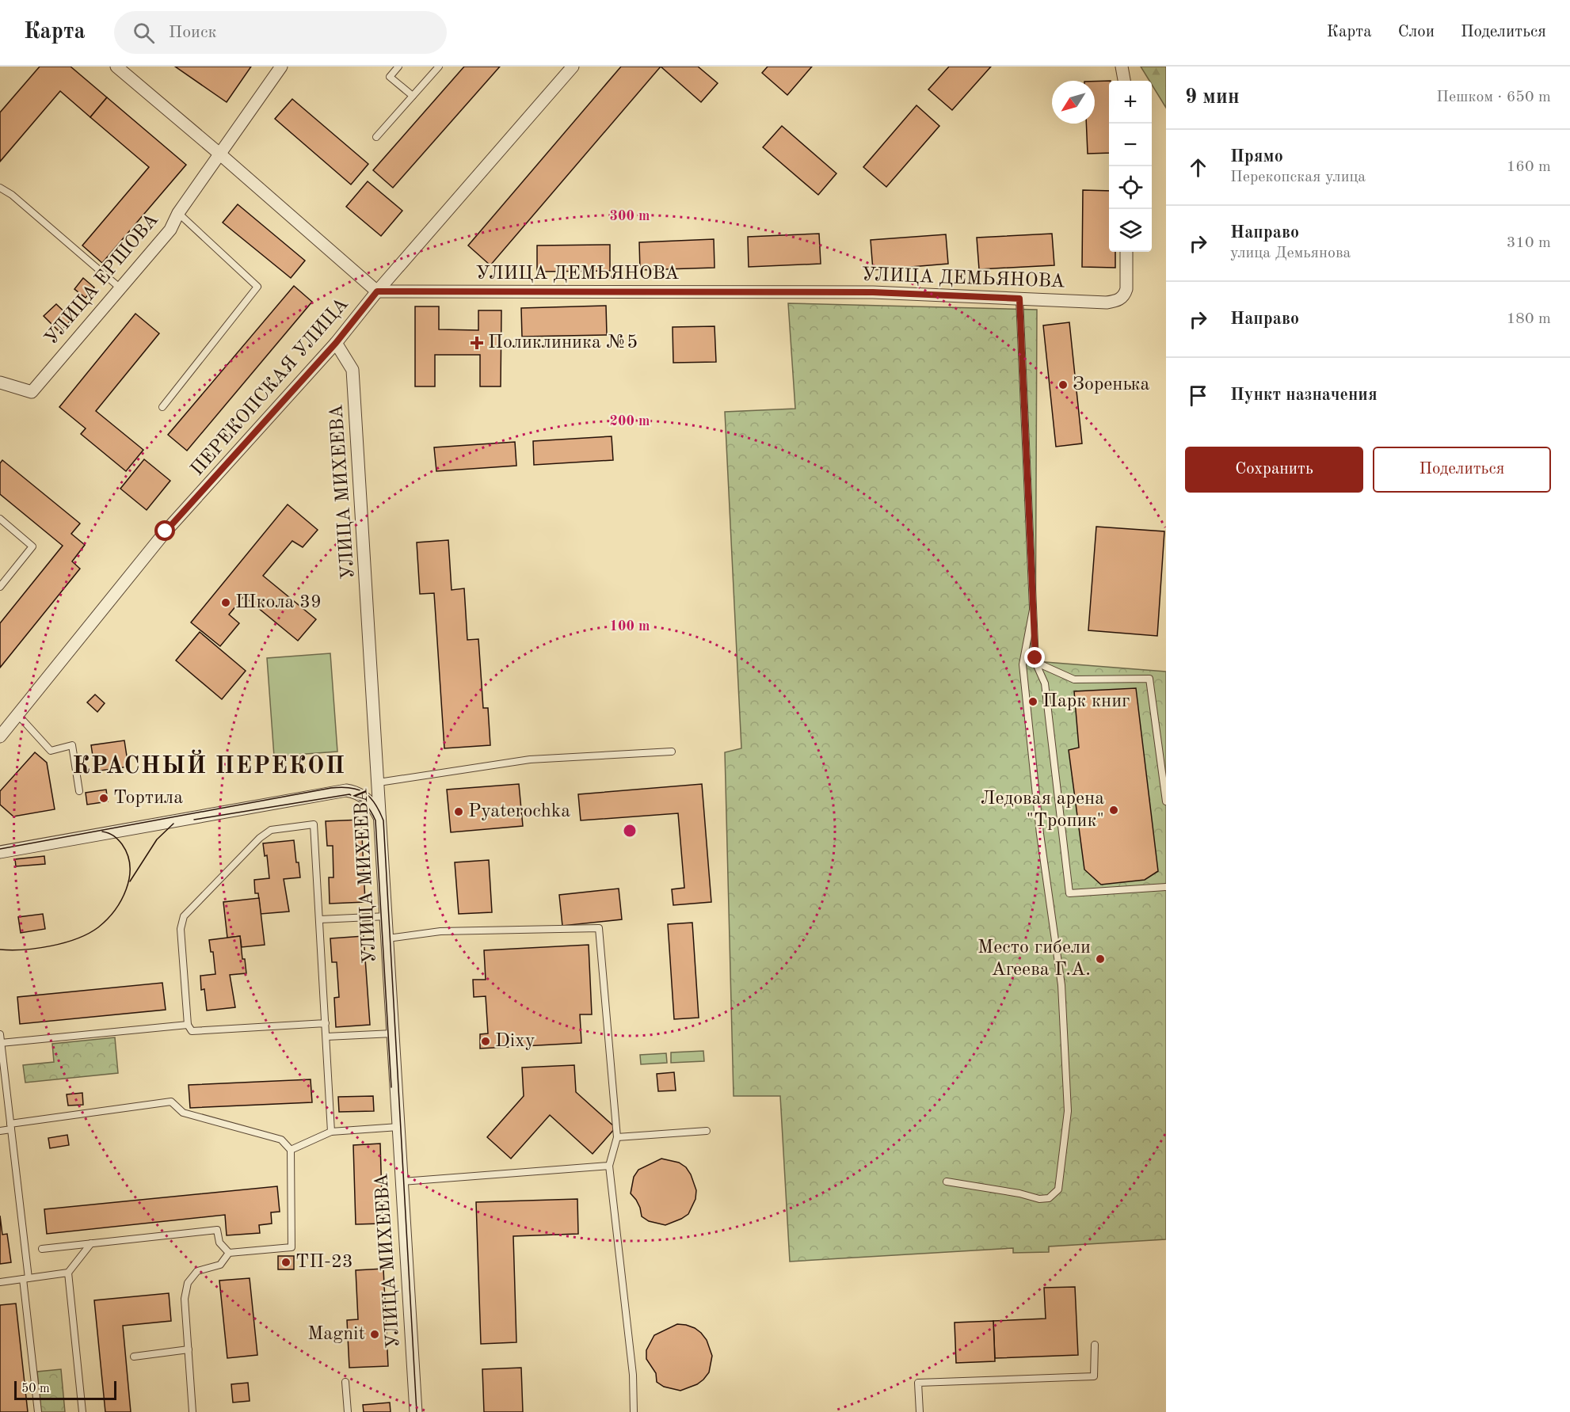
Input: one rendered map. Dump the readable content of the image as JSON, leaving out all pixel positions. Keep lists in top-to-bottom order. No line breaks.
{"streets":{"street":["УЛИЦА ДЕМЬЯНОВА","УЛИЦА ЕРШОВА","ПЕРЕКОПСКАЯ УЛИЦА","УЛИЦА МИХЕЕВА"]},"crossings":[["УЛИЦА ДЕМЬЯНОВА","ПЕРЕКОПСКАЯ УЛИЦА"],["ПЕРЕКОПСКАЯ УЛИЦА","УЛИЦА МИХЕЕВА"]],"districts":["КРАСНЫЙ ПЕРЕКОП"],"places":{"health":["Поликлиника №5"],"other":["Зоренька","Школа 39","Парк книг","Тортила","Ледовая арена \"Тропик\"","Pyaterochka","Место гибели Агеева Г.А.","Dixy","ТП-23","Magnit"]},"scale_bar":"50 m","north":"bottom left","page":{"header":"Карта","search":"Поиск","nav":["Карта","Слои","Поделиться"],"heading":["9 мин","Пешком · 650 m"],"map_buttons":["+","−"],"list":[["Прямо","Перекопская улица","160 m"],["Направо","улица Демьянова","310 m"],["Направо","180 m"],"Пункт назначения"],"buttons":["Сохранить","Поделиться"],"scale":"50 m"},"rings":["300 m","200 m","100 m"]}
